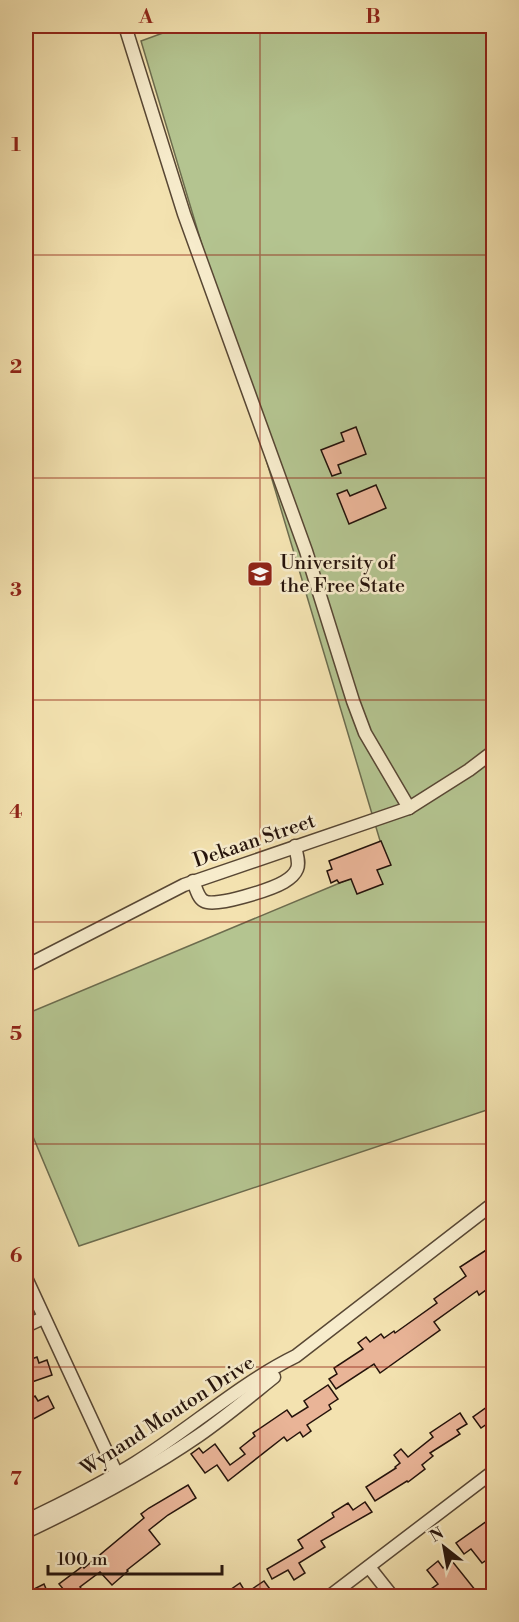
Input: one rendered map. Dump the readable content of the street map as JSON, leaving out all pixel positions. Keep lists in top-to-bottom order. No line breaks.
{"streets":{"street":["Dekaan Street","Wynand Mouton Drive"]},"places":{"school or university":["University of the Free State"]},"scale_bar":"100 m","north":"top left","grid":{"columns":["A","B"],"rows":["1","2","3","4","5","6","7"]}}
